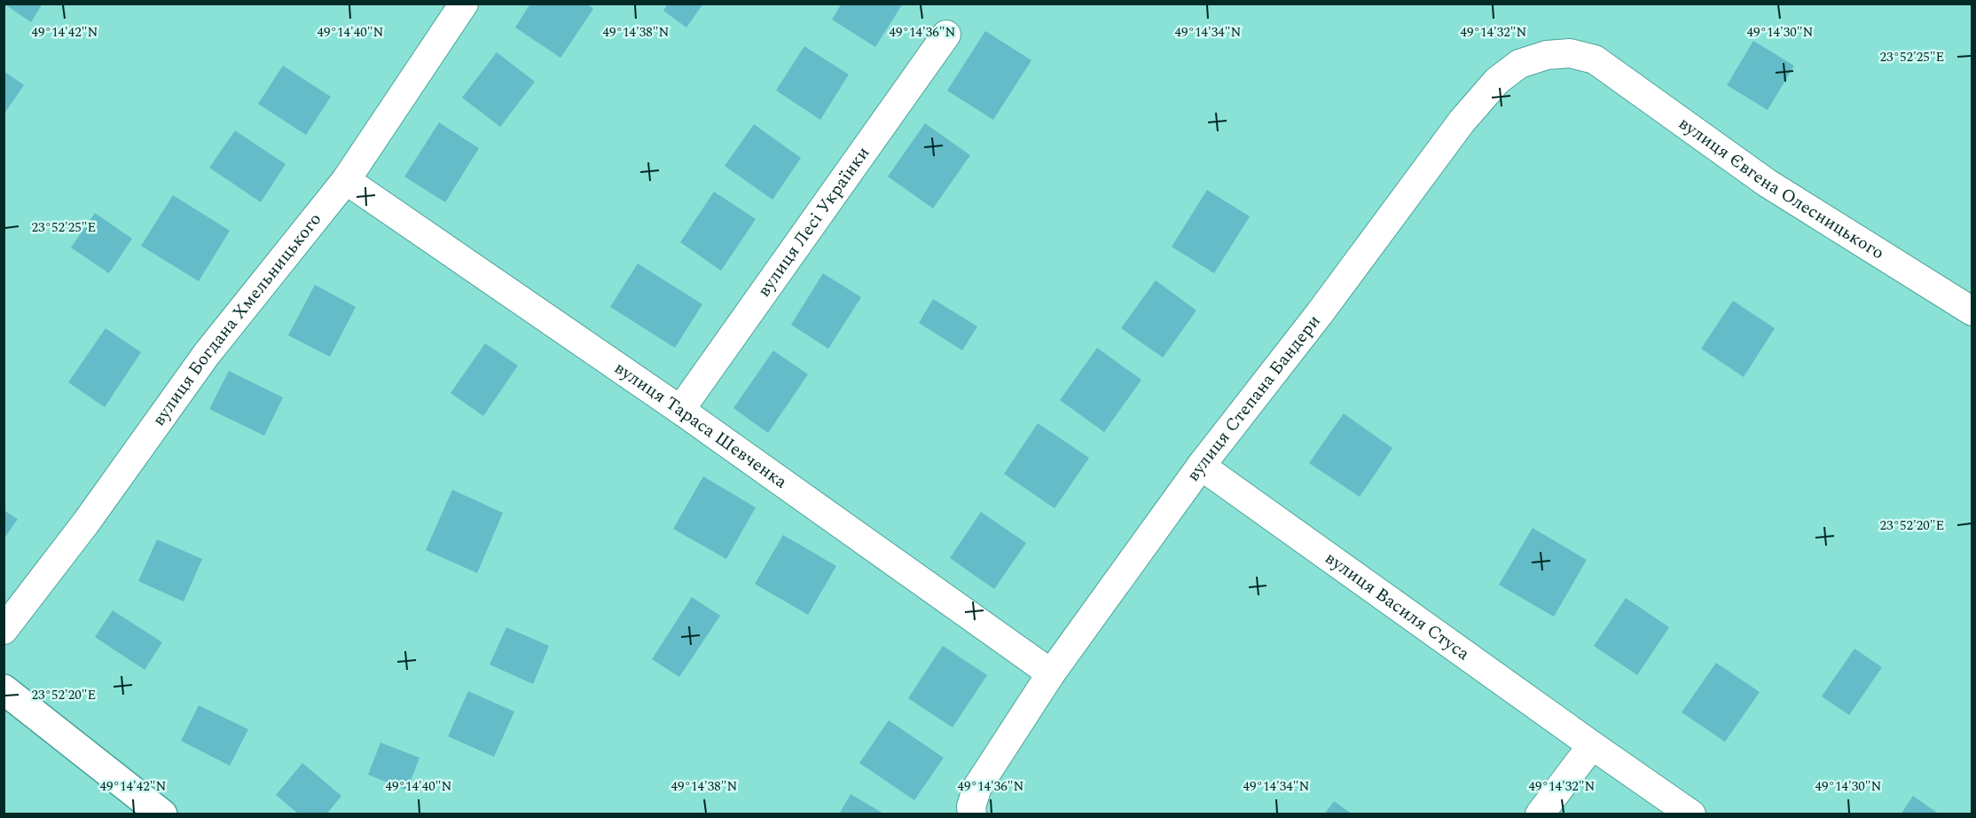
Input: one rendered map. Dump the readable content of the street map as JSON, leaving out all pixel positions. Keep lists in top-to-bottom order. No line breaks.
{"streets":{"street":["вулиця Євгена Олесницького","вулиця Лесі Українки","вулиця Богдана Хмельницького","вулиця Степана Бандери","вулиця Тараса Шевченка","вулиця Василя Стуса"]},"crossings":[["вулиця Євгена Олесницького","вулиця Степана Бандери"],["вулиця Лесі Українки","вулиця Тараса Шевченка"],["вулиця Богдана Хмельницького","вулиця Тараса Шевченка"],["вулиця Степана Бандери","вулиця Тараса Шевченка"],["вулиця Степана Бандери","вулиця Василя Стуса"]],"coordinates":["49°14'42\"N","49°14'40\"N","49°14'38\"N","49°14'36\"N","49°14'34\"N","49°14'32\"N","49°14'30\"N","23°52'25\"E","23°52'20\"E"]}
